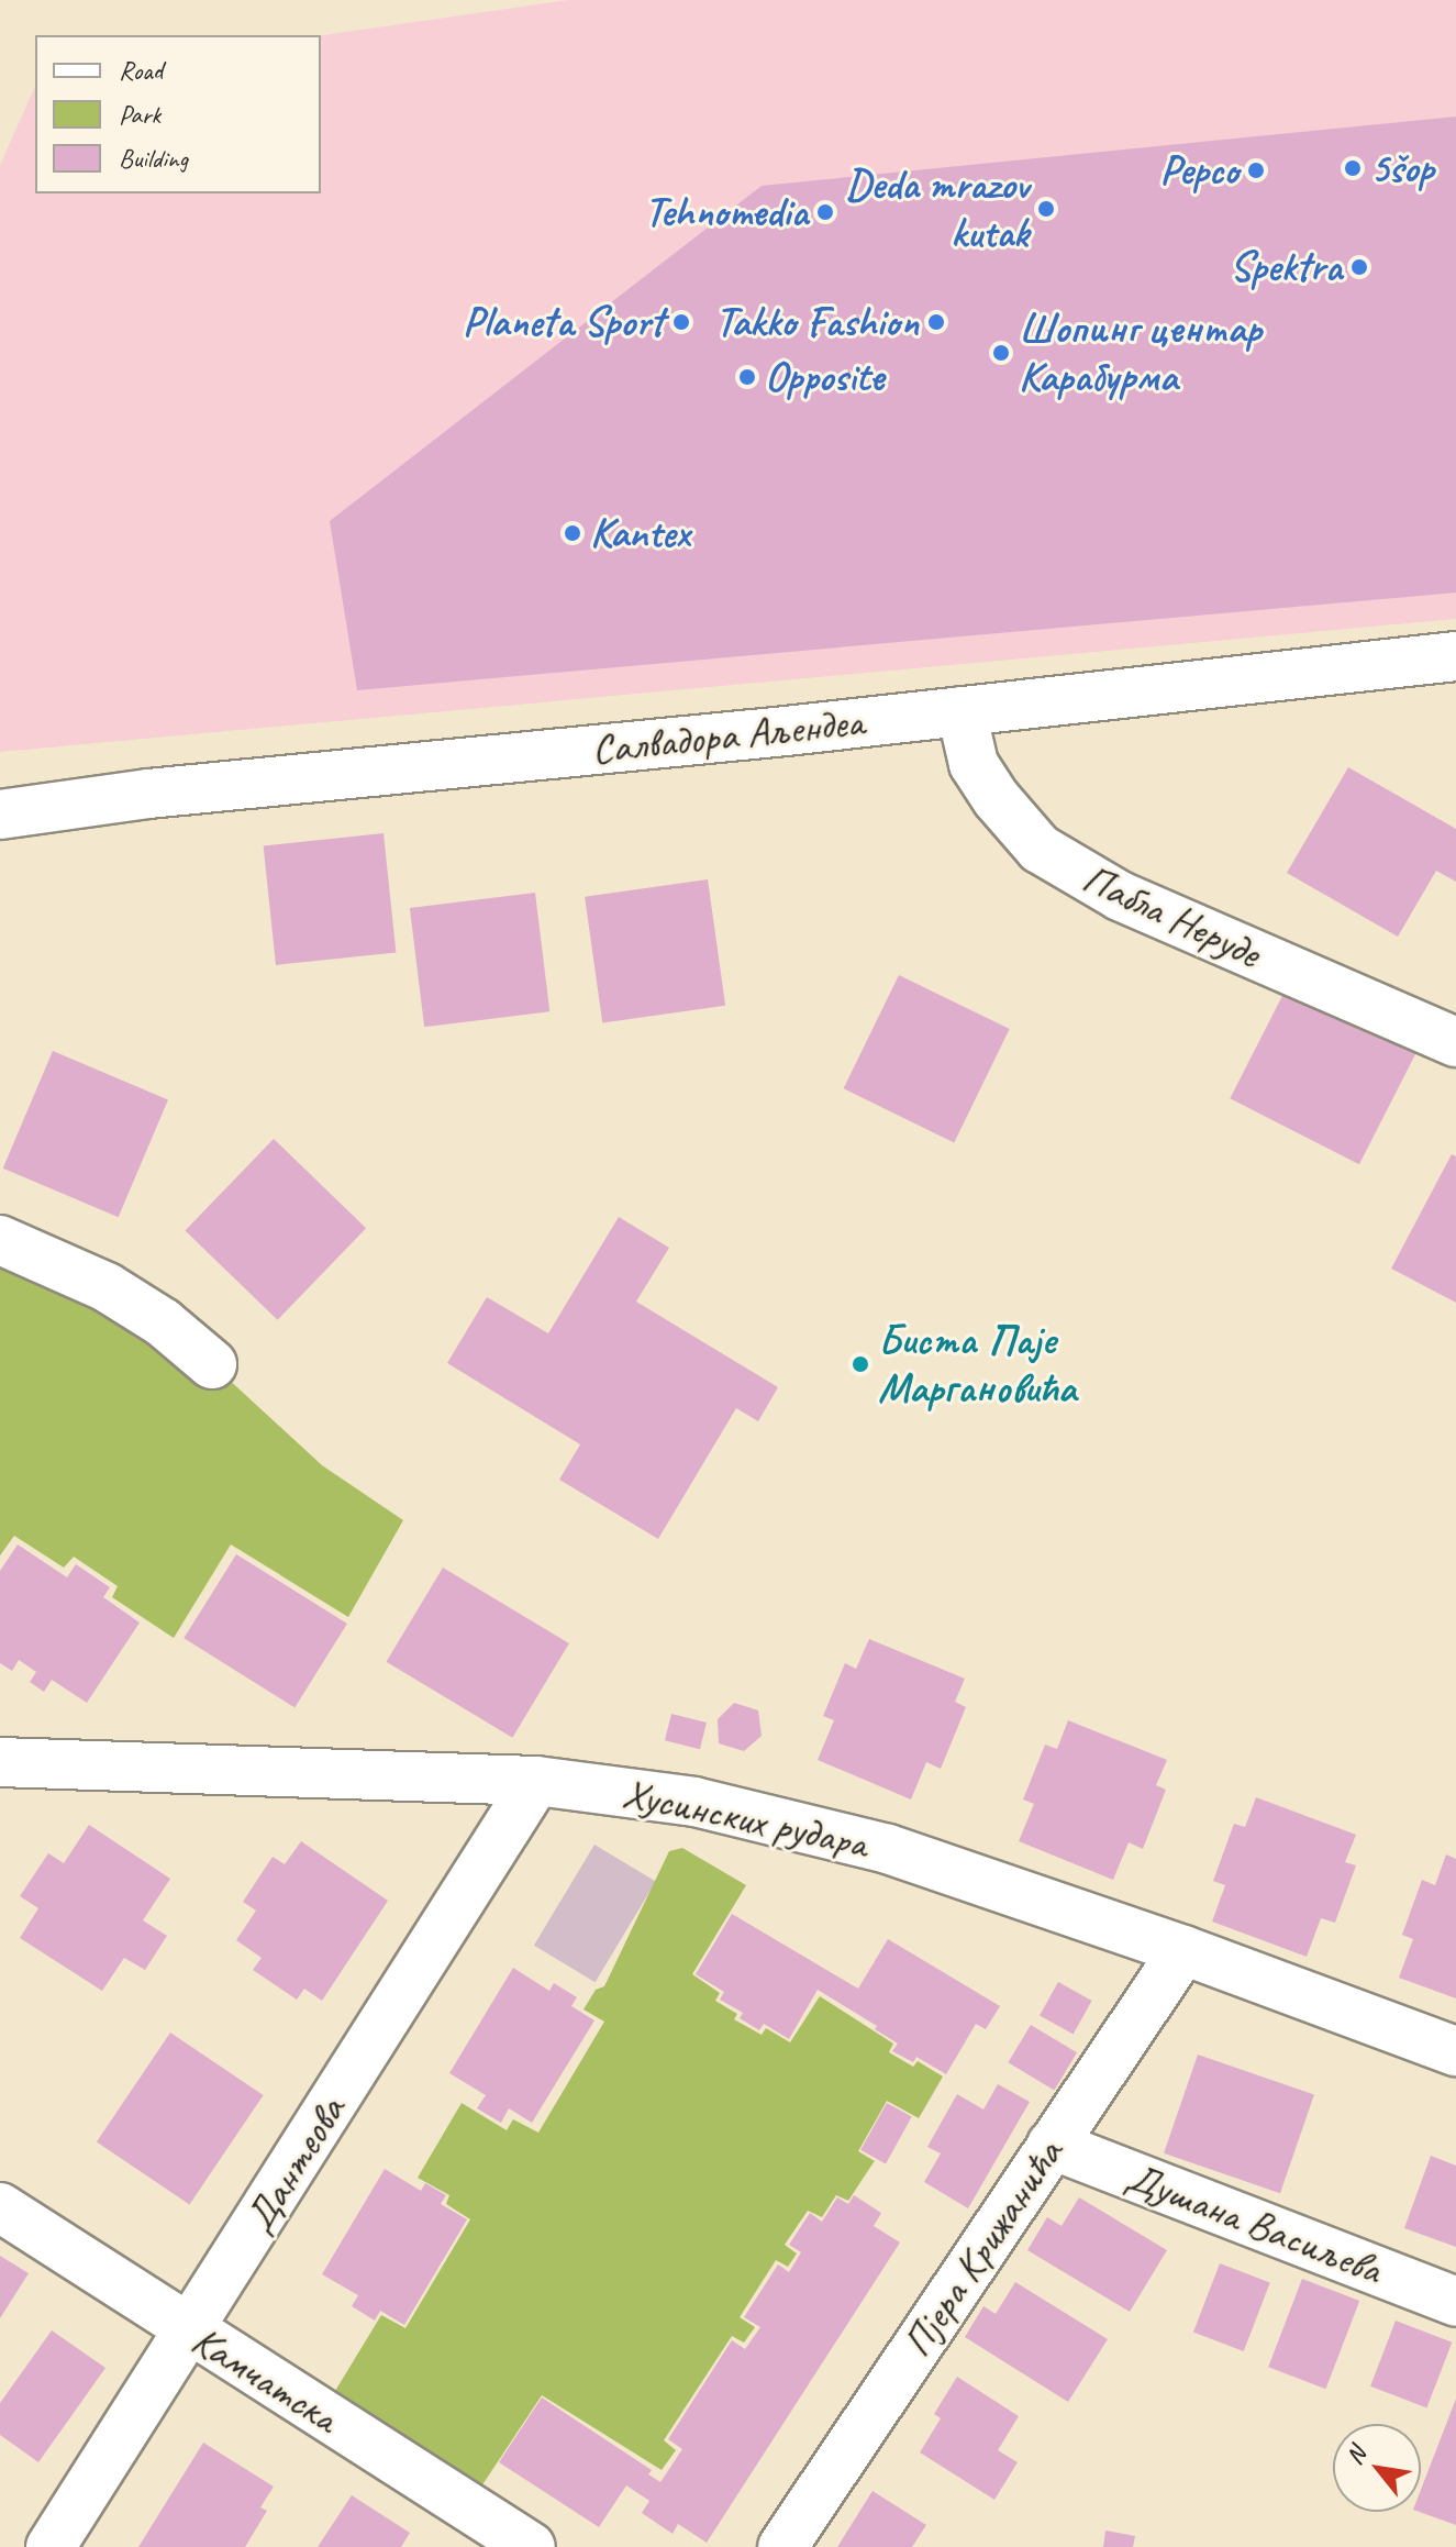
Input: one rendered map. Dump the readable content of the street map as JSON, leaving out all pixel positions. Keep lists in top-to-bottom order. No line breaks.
{"streets":{"street":["Салвадора Аљендеа","Пабла Неруде","Хусинских рудара","Дантеова","Душана Васиљева","Пјера Крижанића","Камчатска"]},"crossings":[["Салвадора Аљендеа","Пабла Неруде"],["Хусинских рудара","Дантеова"],["Хусинских рудара","Пјера Крижанића"],["Дантеова","Камчатска"],["Душана Васиљева","Пјера Крижанића"]],"places":["5šop","Pepco","Deda mrazov kutak","Tehnomedia","Spektra","Planeta Sport","Takko Fashion","Шопинг центар Карабурма","Opposite","Kantex","Биста Паје Маргановића"],"legend":["Road","Park","Building"],"north":"top left"}
